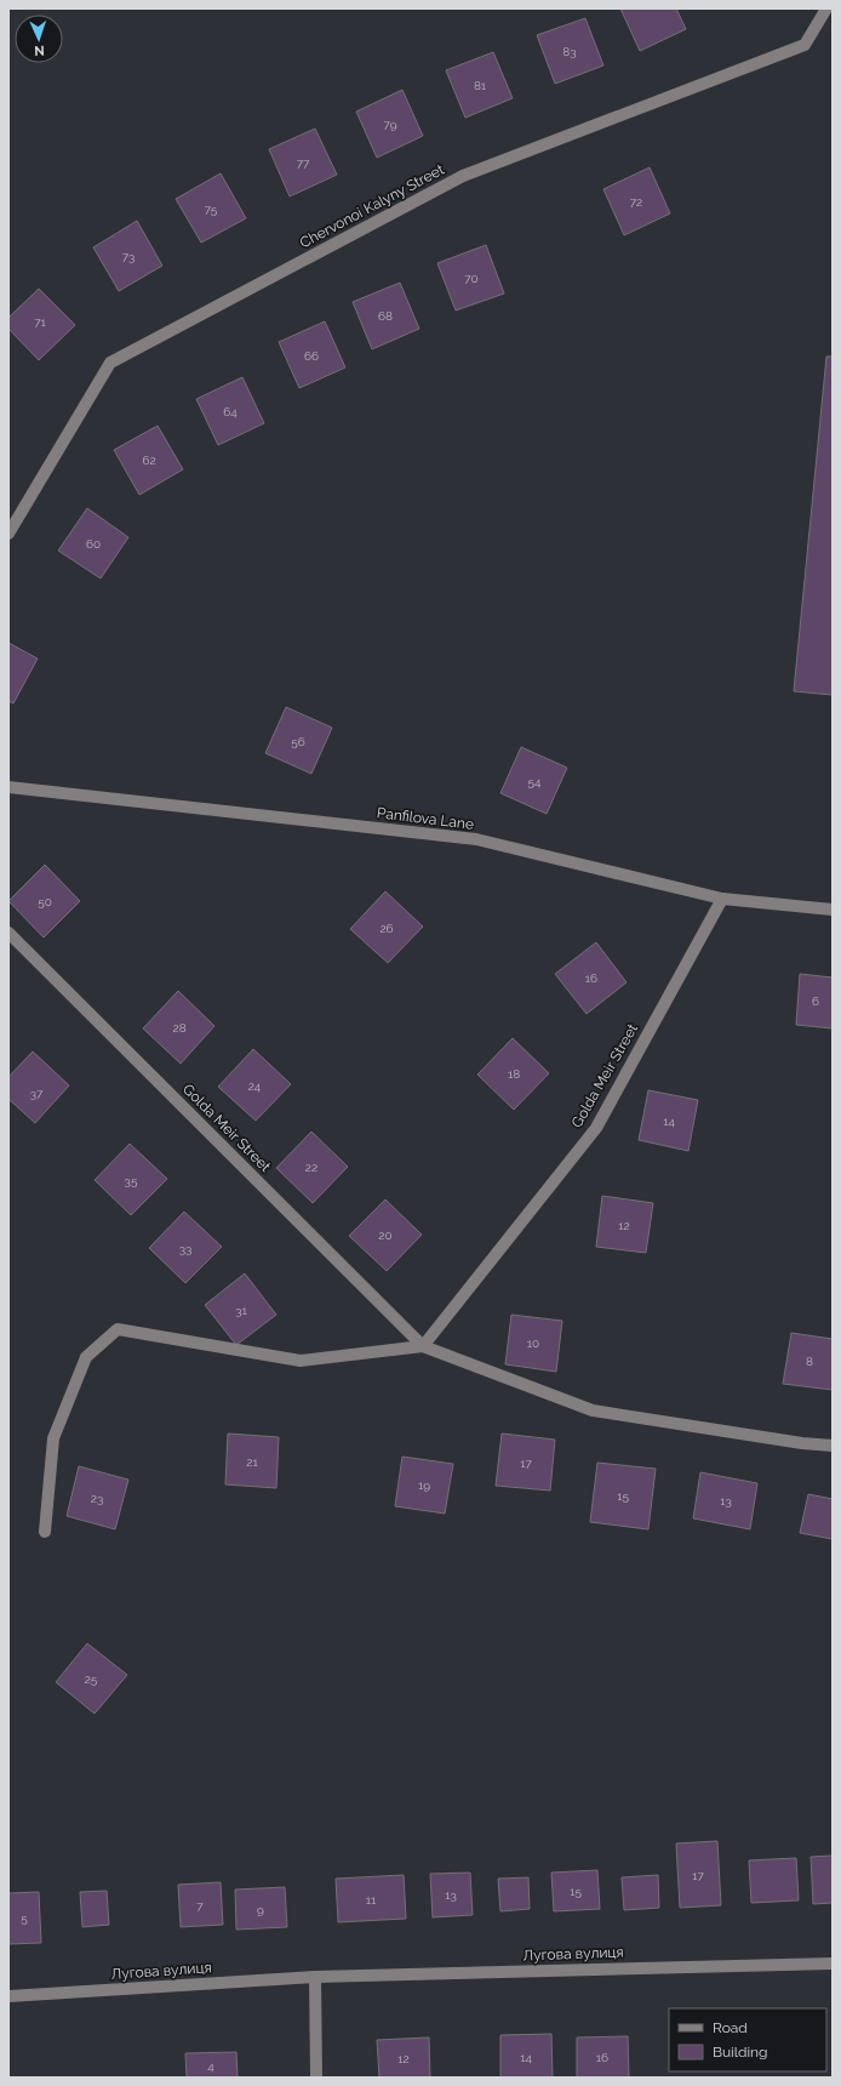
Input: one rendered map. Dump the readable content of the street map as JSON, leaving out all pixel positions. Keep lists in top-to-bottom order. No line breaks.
{"streets":{"street":["Chervonoi Kalyny Street","Panfilova Lane","Golda Meir Street","Лугова вулиця"]},"crossings":[["Panfilova Lane","Golda Meir Street"]],"house_numbers":["83","81","79","77","72","75","73","70","68","71","66","64","62","60","56","54","50","26","16","6","28","18","24","37","14","22","35","12","20","33","31","10","8","21","17","19","15","23","13","25","17","15","13","11","7","9","5","14","16","12","4"],"legend":["Road","Building"],"north":"bottom"}
